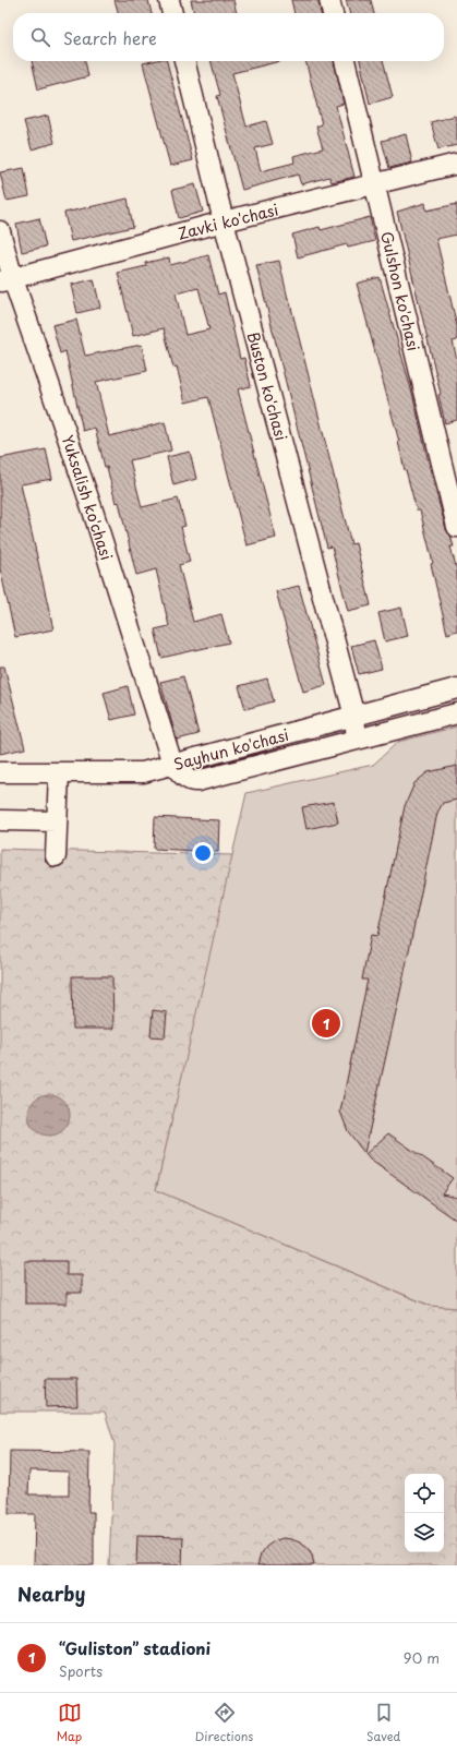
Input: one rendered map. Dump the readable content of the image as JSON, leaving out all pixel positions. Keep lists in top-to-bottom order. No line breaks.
{"streets":{"street":["Zavki ko'chasi","Gulshon ko'chasi","Buston ko'chasi","Yuksalish ko'chasi","Sayhun ko'chasi"]},"crossings":[["Zavki ko'chasi","Gulshon ko'chasi"],["Zavki ko'chasi","Buston ko'chasi"],["Zavki ko'chasi","Yuksalish ko'chasi"],["Buston ko'chasi","Sayhun ko'chasi"],["Yuksalish ko'chasi","Sayhun ko'chasi"]],"page":{"search":"Search here","pins":"1","heading":"Nearby","list":[{"mark":"1","name":"“Guliston” stadioni","note":"Sports","value":"90 m"}],"nav":["Map","Directions","Saved"]}}
